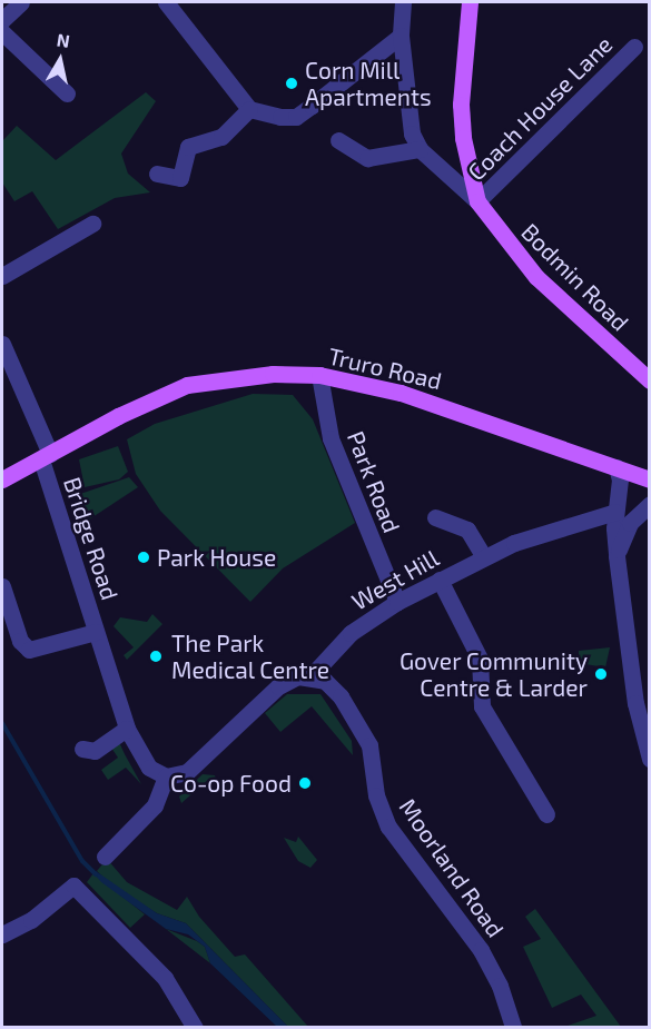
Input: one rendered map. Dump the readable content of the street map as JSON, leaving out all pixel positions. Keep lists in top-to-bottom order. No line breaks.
{"streets":{"main road":["Bodmin Road","Truro Road"],"street":["Coach House Lane","Park Road","Bridge Road","West Hill","Moorland Road"]},"crossings":[["Coach House Lane","Bodmin Road"],["Truro Road","Park Road"],["Truro Road","Bridge Road"],["Park Road","West Hill"],["Bridge Road","West Hill"],["West Hill","Moorland Road"]],"places":["Corn Mill Apartments","Park House","The Park Medical Centre","Gover Community Centre & Larder","Co-op Food"],"north":"top"}
